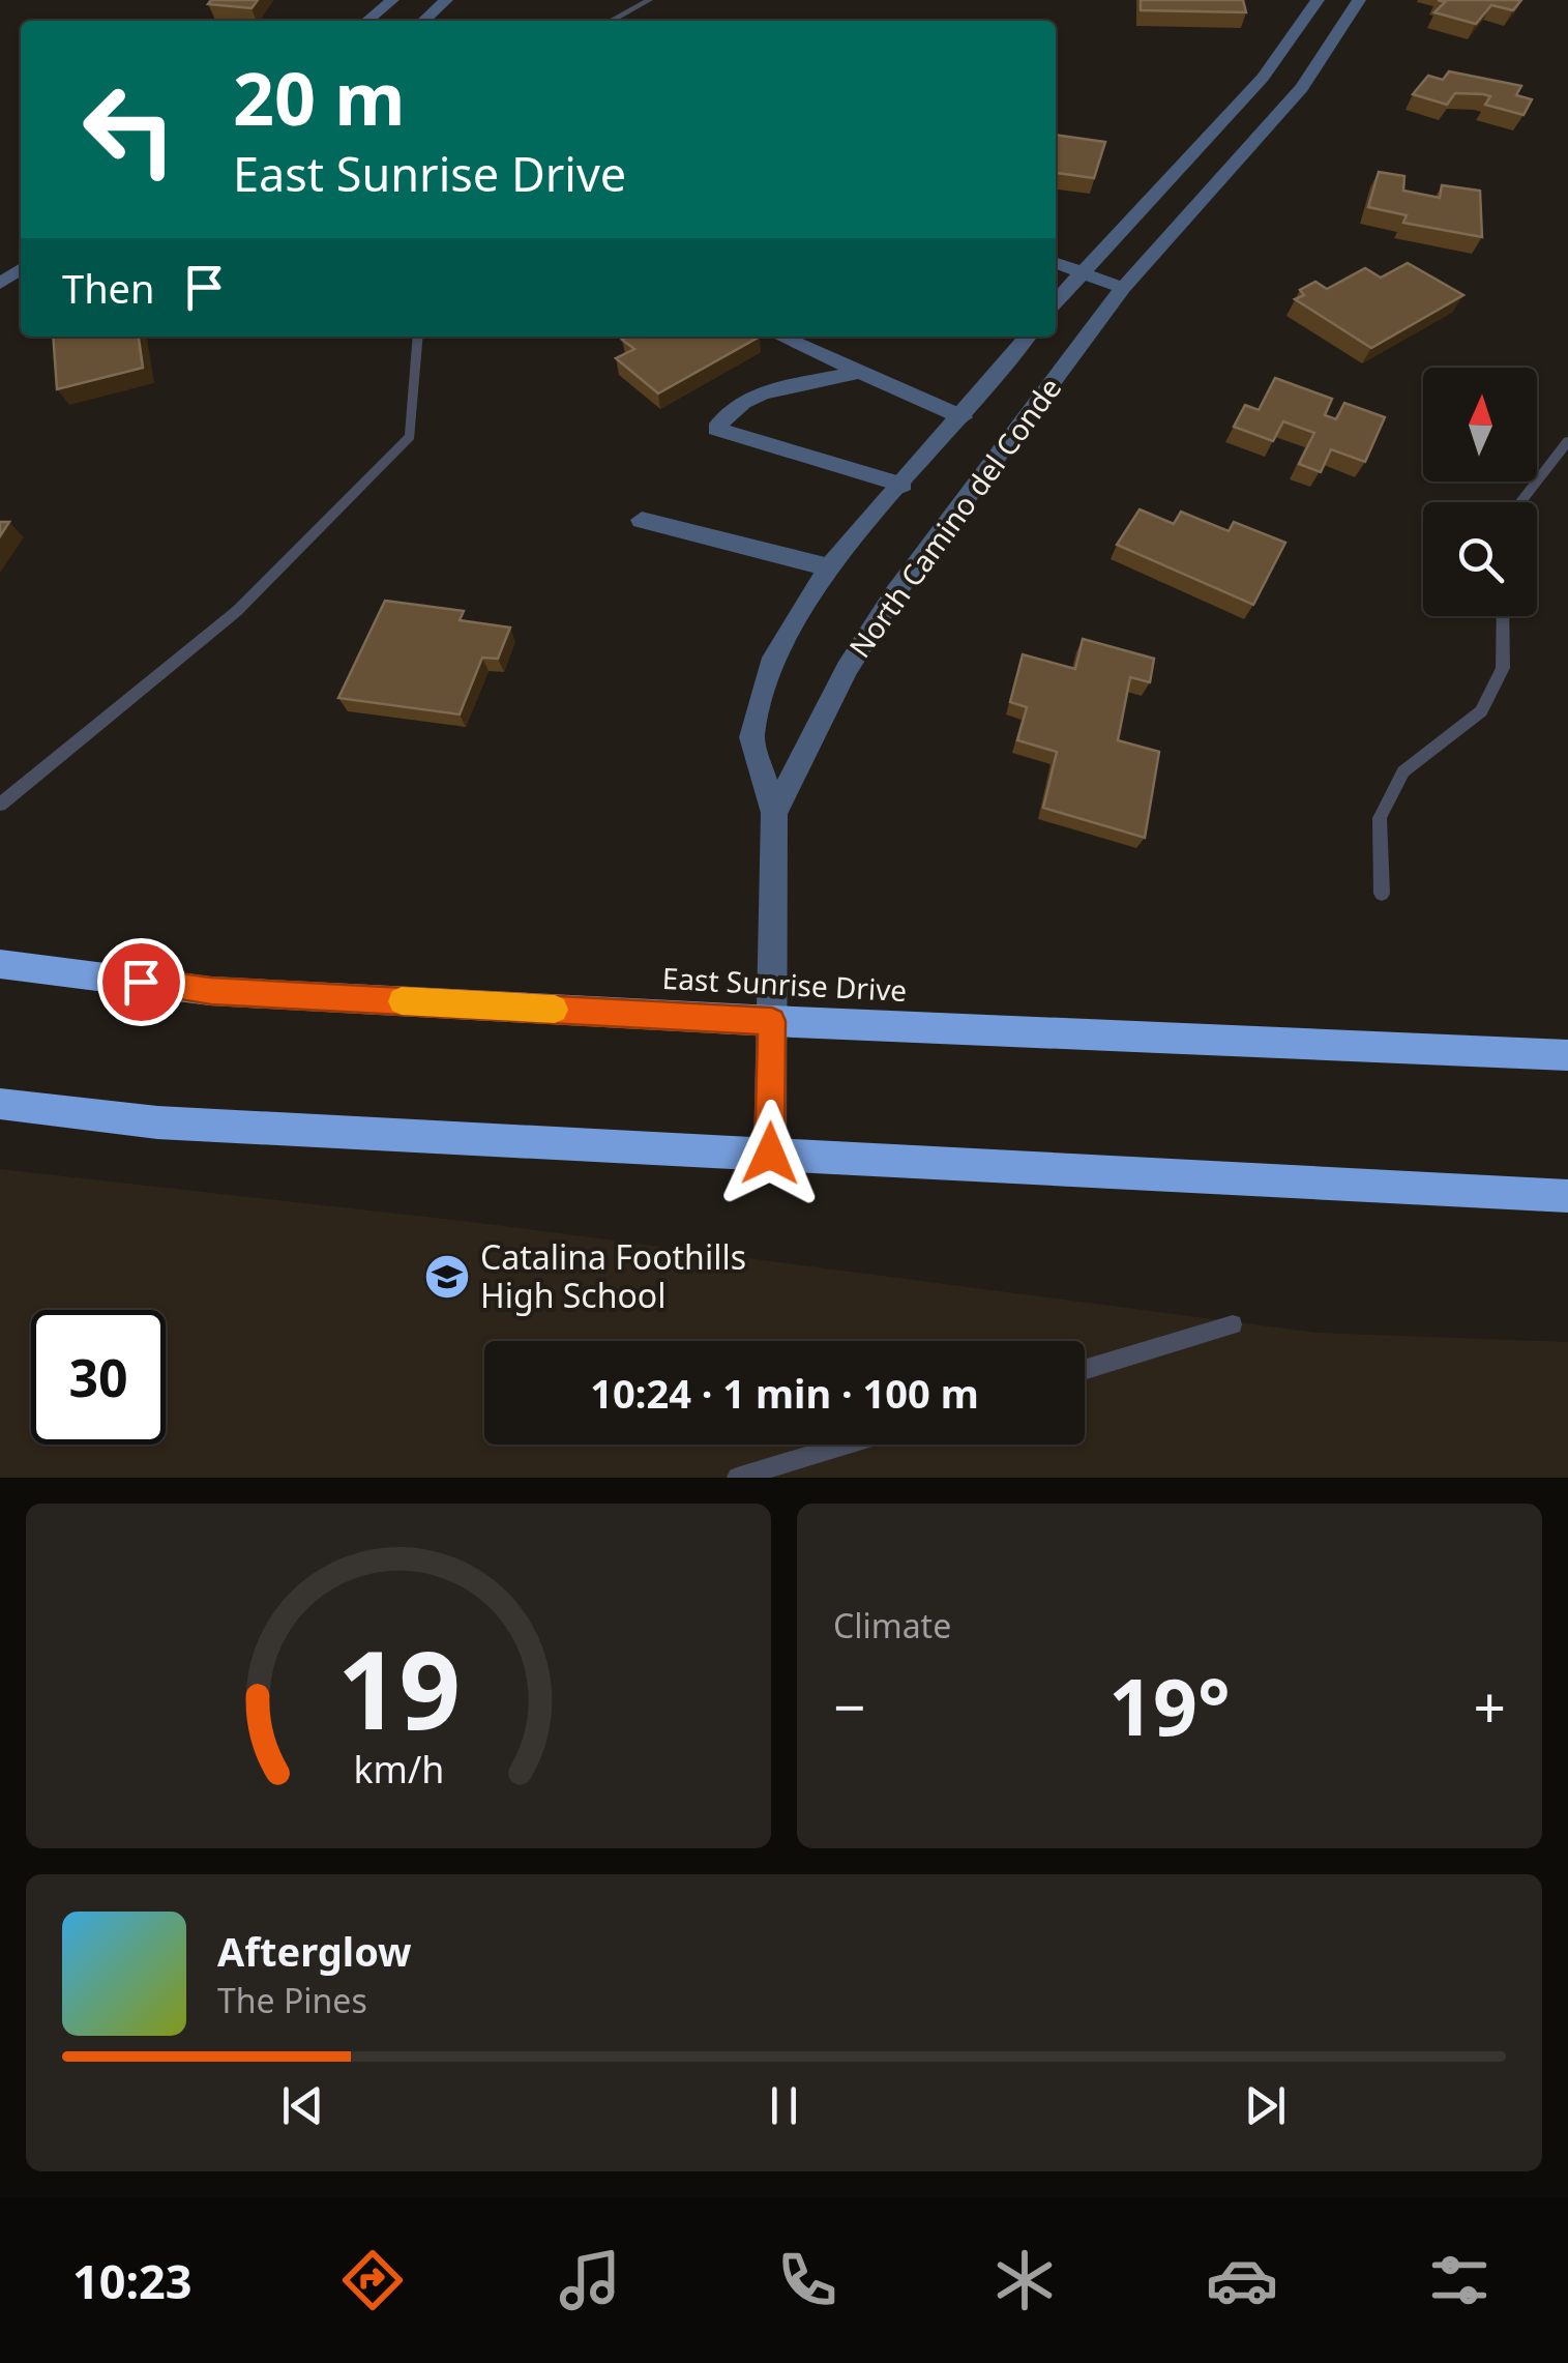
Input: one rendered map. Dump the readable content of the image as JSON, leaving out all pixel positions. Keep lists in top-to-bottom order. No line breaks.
{"streets":{"main road":["East Sunrise Drive"],"street":["North Camino del Conde"]},"crossings":[["North Camino del Conde","East Sunrise Drive"]],"places":{"school or university":["Catalina Foothills High School"]},"north":"top","page":{"turn":["20 m","East Sunrise Drive"],"then":"Then","limit":"30","trip":"10:24 · 1 min · 100 m","tile":"Climate","heat":["−","19°","+"],"song":["Afterglow","The Pines"],"tabs":"10:23","gauge":["19","km/h"]}}
